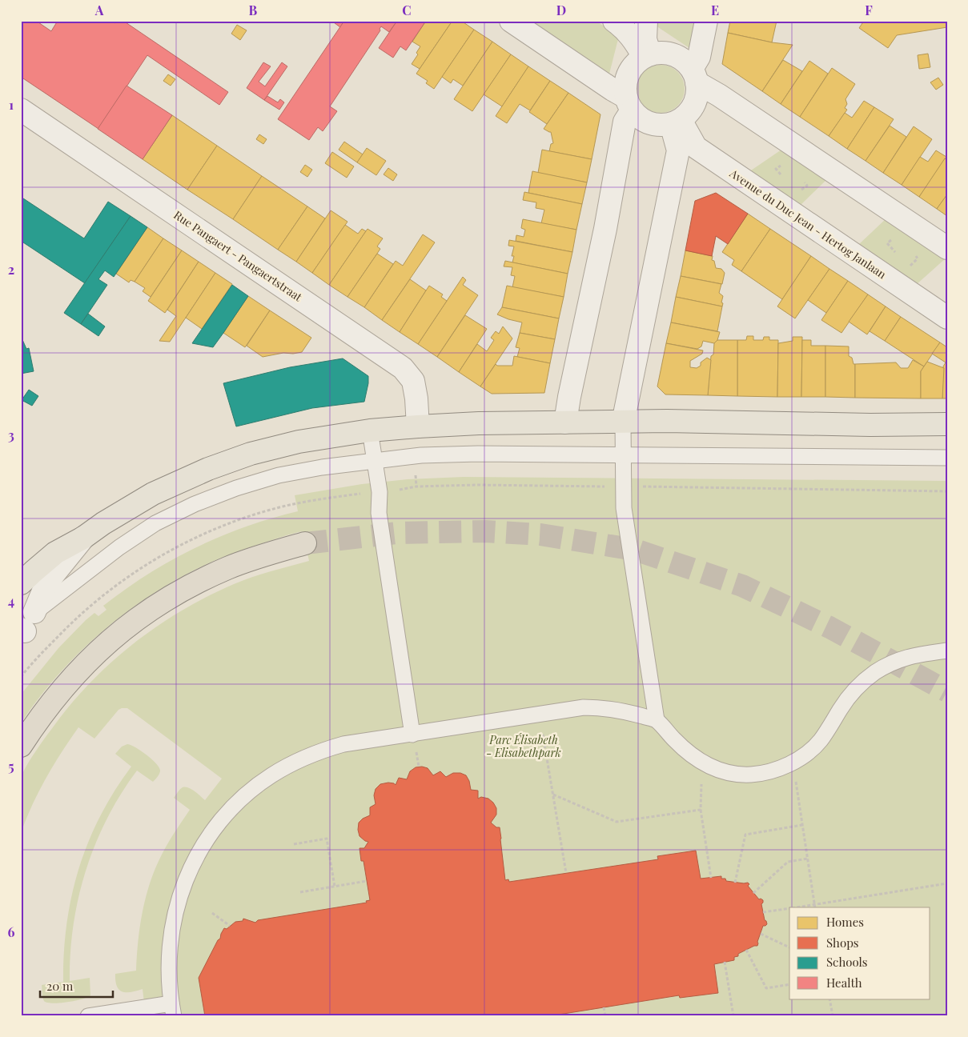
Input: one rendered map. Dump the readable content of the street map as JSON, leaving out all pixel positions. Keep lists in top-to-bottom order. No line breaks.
{"streets":{"street":["Avenue du Duc Jean - Hertog Janlaan","Rue Pangaert - Pangaertstraat"]},"parks":["Parc Élisabeth - Elisabethpark"],"legend":["Homes","Shops","Schools","Health"],"scale_bar":"20 m","grid":{"columns":["A","B","C","D","E","F"],"rows":["1","2","3","4","5","6"]}}
